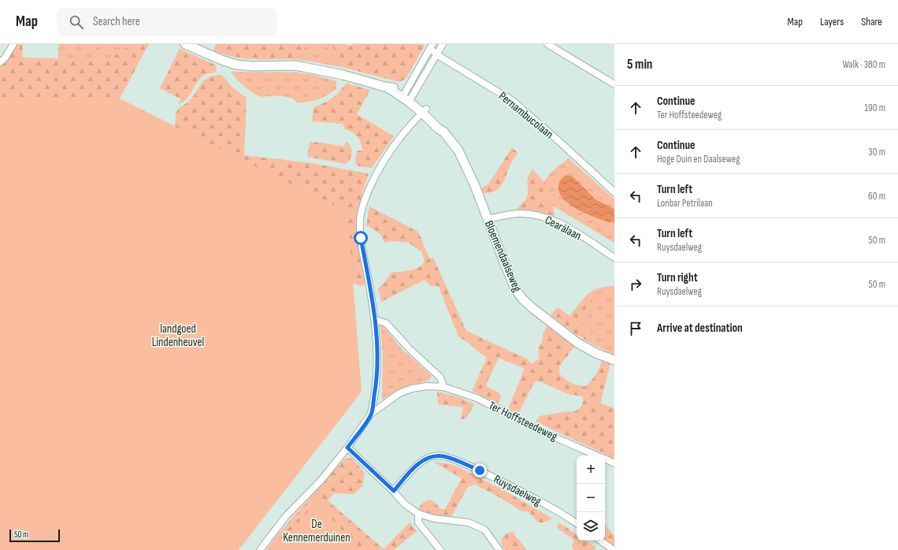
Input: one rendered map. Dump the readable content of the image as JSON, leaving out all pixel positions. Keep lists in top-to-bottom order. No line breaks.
{"streets":{"street":["Pernambucolaan","Cearálaan","Bloemendaalseweg","Ter Hoffsteedeweg","Ruysdaelweg"]},"crossings":[["Cearálaan","Bloemendaalseweg"],["Bloemendaalseweg","Ter Hoffsteedeweg"]],"parks":["landgoed Lindenheuvel","De Kennemerduinen"],"scale_bar":"50 m","page":{"header":"Map","search":"Search here","nav":["Map","Layers","Share"],"heading":["5 min","Walk · 380 m"],"list":[["Continue","Ter Hoffsteedeweg","190 m"],["Continue","Hoge Duin en Daalseweg","30 m"],["Turn left","Lonbar Petrilaan","60 m"],["Turn left","Ruysdaelweg","50 m"],["Turn right","Ruysdaelweg","50 m"],"Arrive at destination"],"map_buttons":["+","−"],"scale":"50 m"}}
